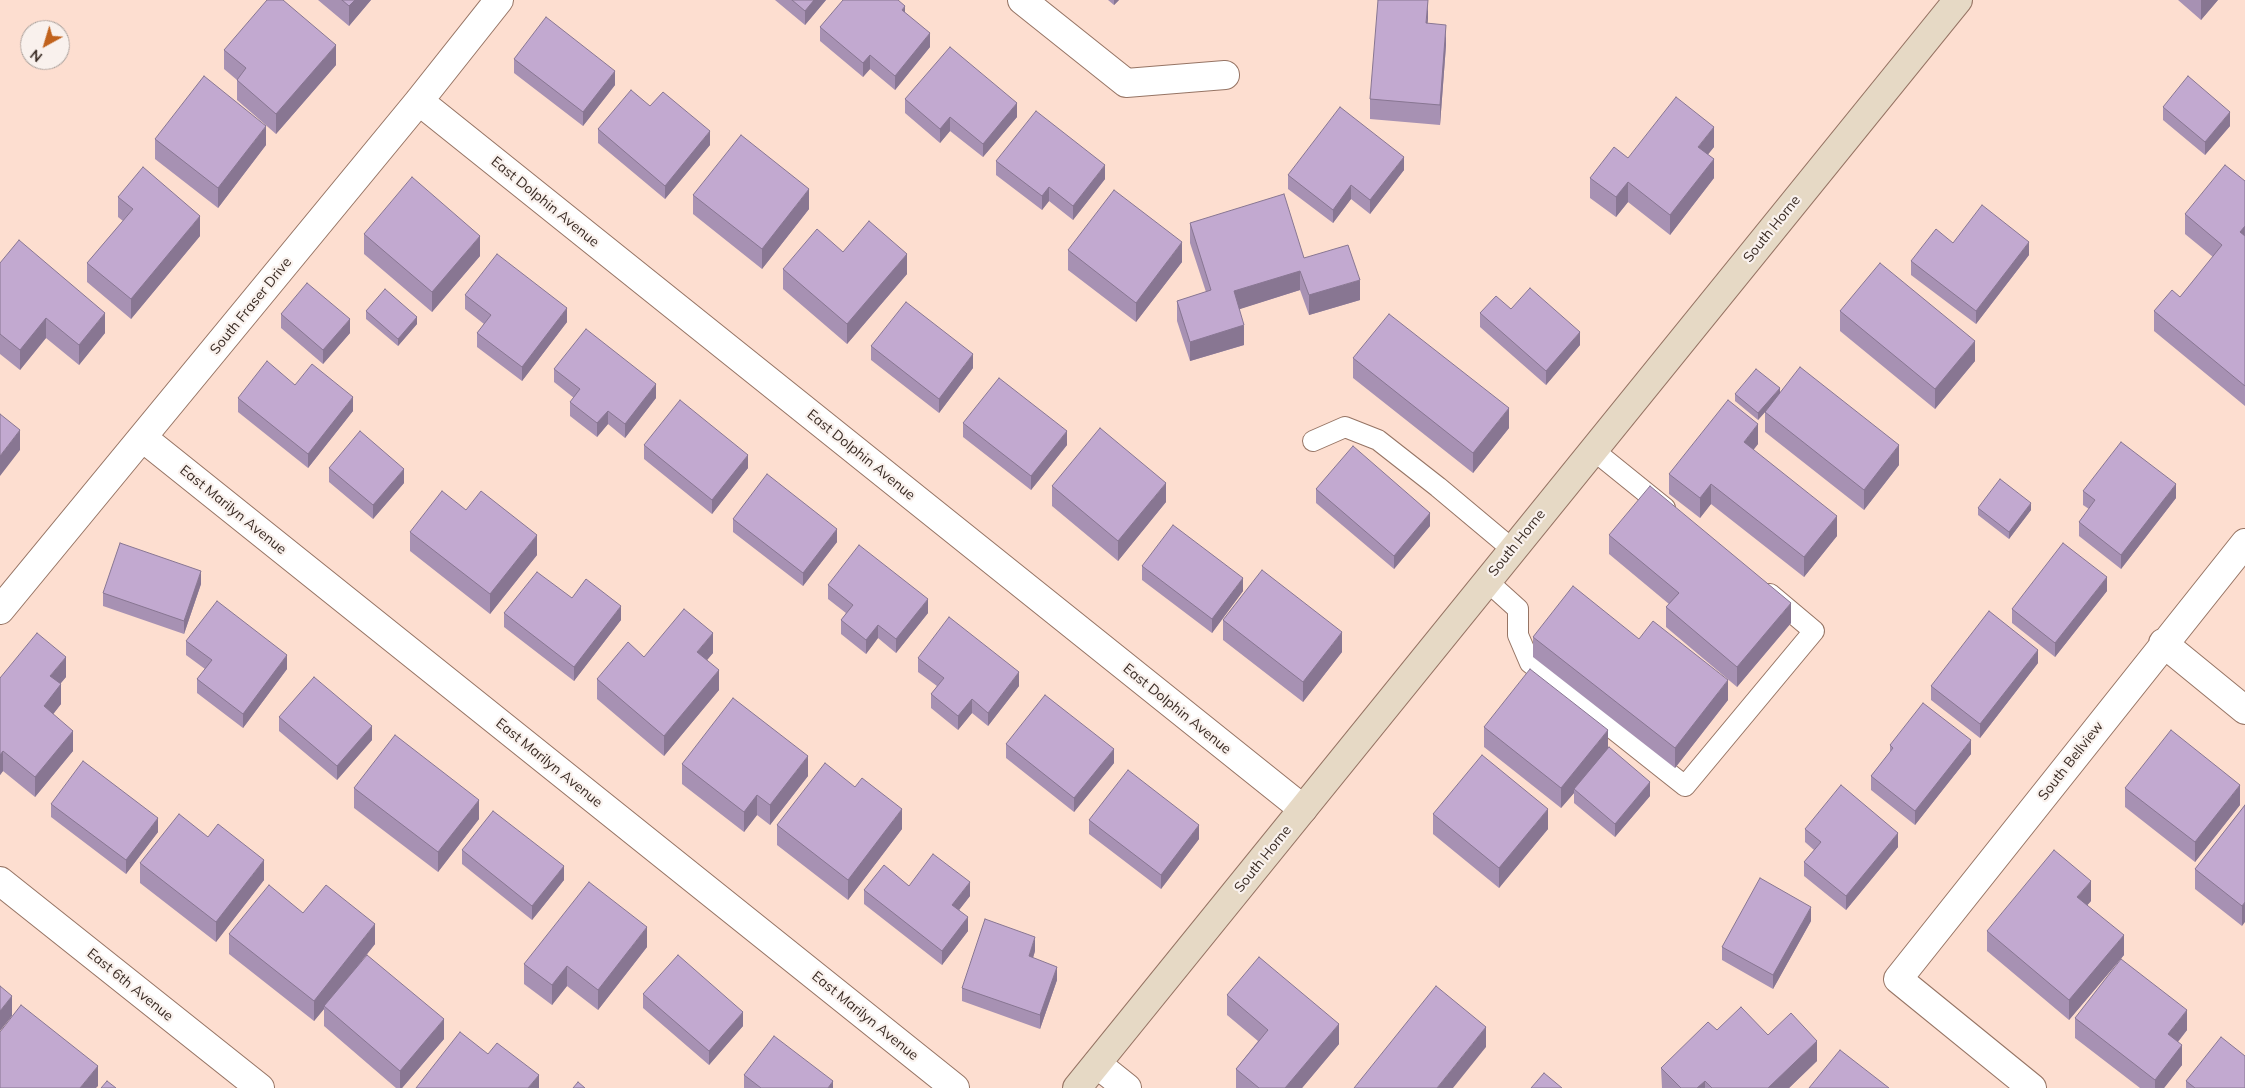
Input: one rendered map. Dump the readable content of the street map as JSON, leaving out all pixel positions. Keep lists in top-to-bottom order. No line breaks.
{"streets":{"street":["East Dolphin Avenue","South Horne","South Fraser Drive","East Marilyn Avenue","South Bellview","East 6th Avenue"]},"crossings":[["East Dolphin Avenue","South Horne"],["East Dolphin Avenue","South Fraser Drive"],["South Fraser Drive","East Marilyn Avenue"]],"north":"bottom left"}
